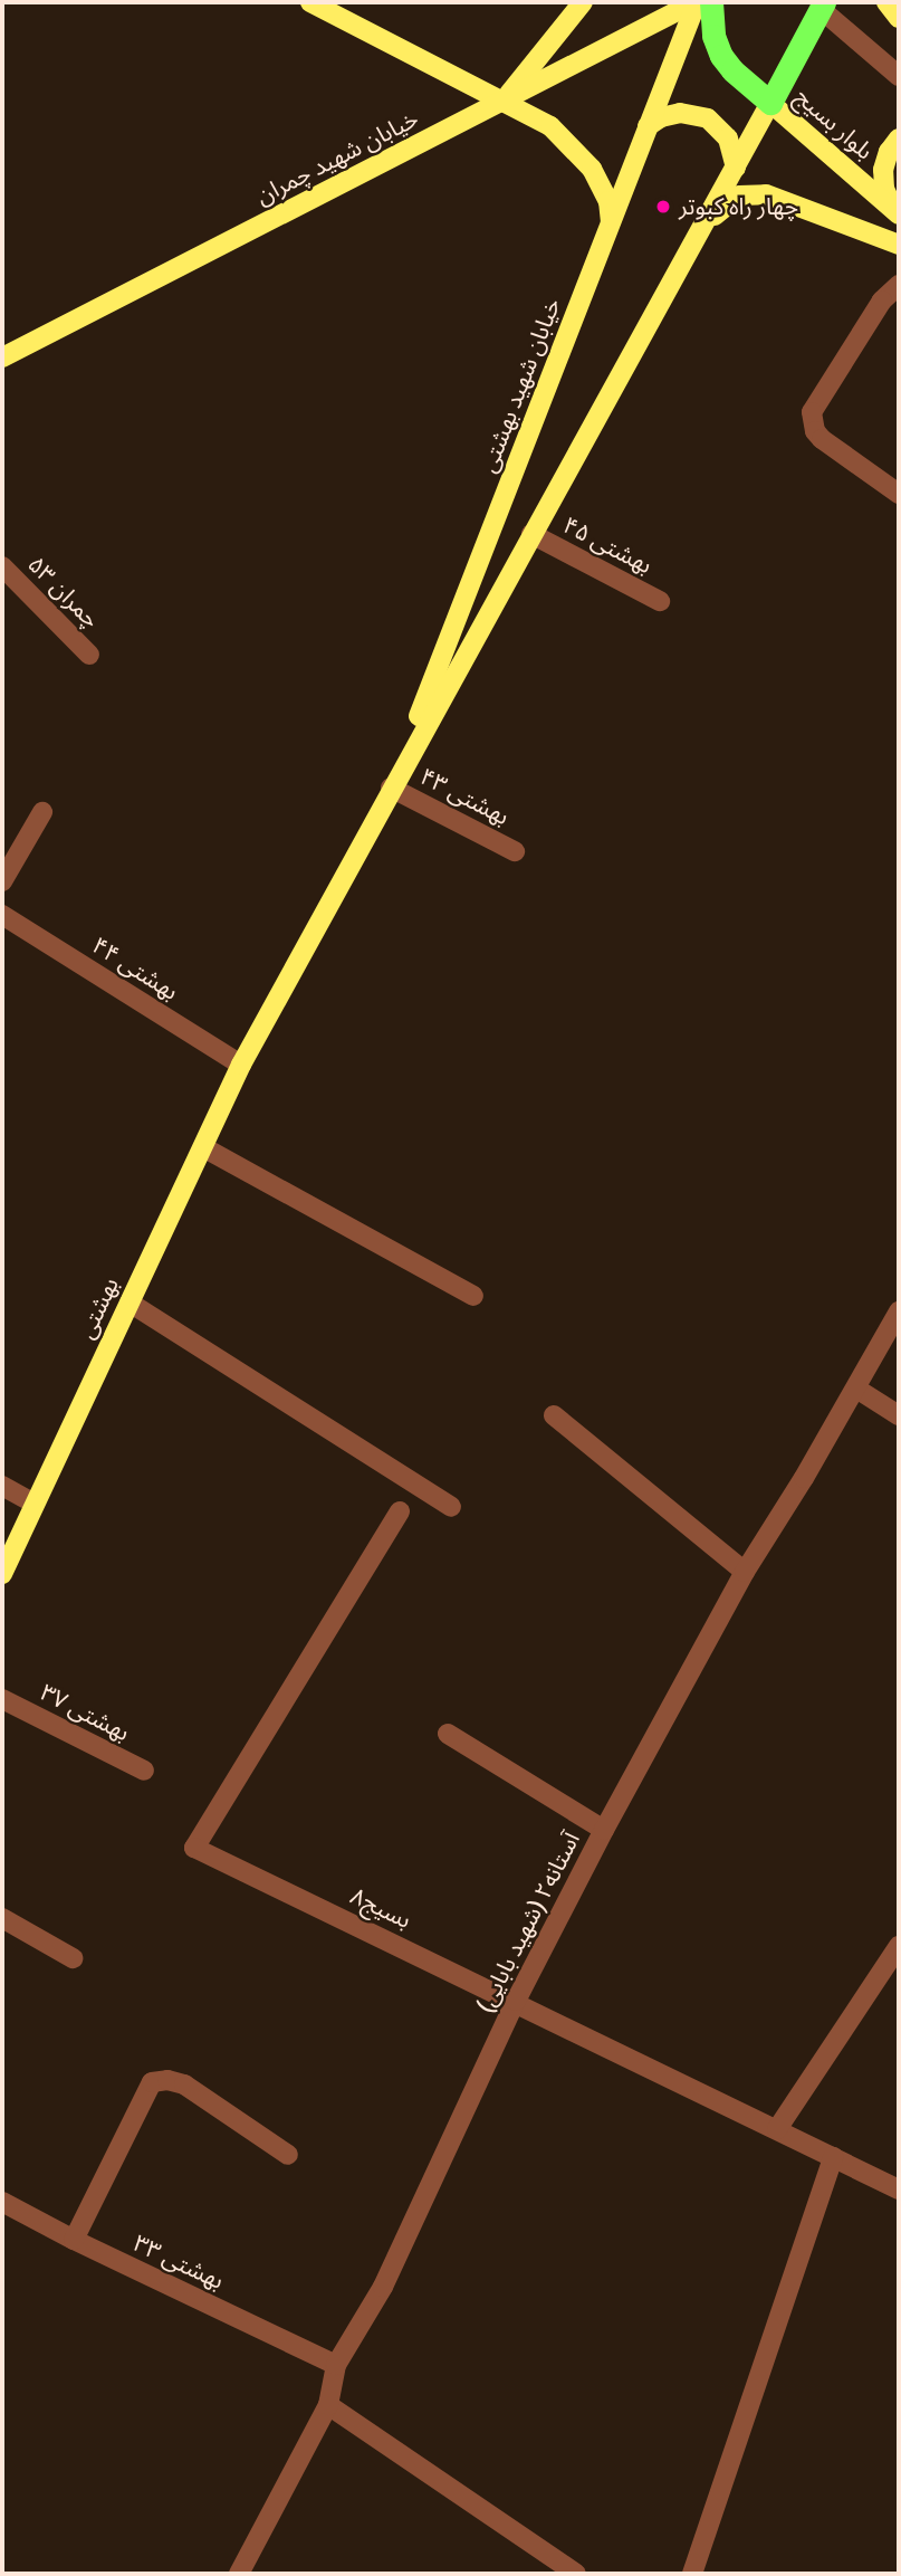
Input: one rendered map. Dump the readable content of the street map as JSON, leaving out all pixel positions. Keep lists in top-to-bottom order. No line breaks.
{"streets":{"main road":["بلوار بسیج","خیابان شهید چمران","خیابان شهید بهشتی","بهشتی"],"street":["بهشتی ۴۵","چمران ۵۳","بهشتی ۴۳","بهشتی ۴۴","بهشتی ۳۷","بسیج۸","آستانه۲ (شهید بابایی)","بهشتی ۳۳"]},"crossings":[["بلوار بسیج","خیابان شهید بهشتی"],["خیابان شهید چمران","خیابان شهید بهشتی"],["خیابان شهید بهشتی","بهشتی ۴۵"],["خیابان شهید بهشتی","بهشتی ۴۳"],["خیابان شهید بهشتی","بهشتی ۴۴"],["خیابان شهید بهشتی","بهشتی"],["بهشتی ۴۴","بهشتی"],["بسیج۸","آستانه۲ (شهید بابایی)"],["آستانه۲ (شهید بابایی)","بهشتی ۳۳"]],"places":["چهار راه کبوتر"]}
